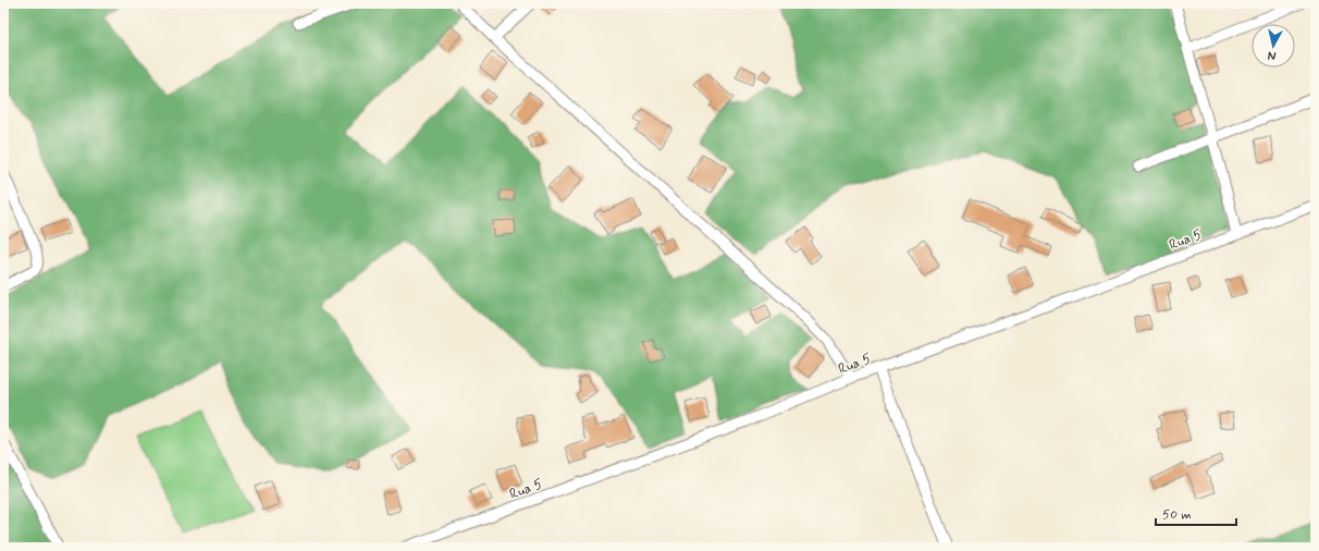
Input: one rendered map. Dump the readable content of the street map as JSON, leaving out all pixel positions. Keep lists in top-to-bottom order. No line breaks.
{"streets":{"street":["Rua 5"]},"scale_bar":"50 m","north":"bottom"}
